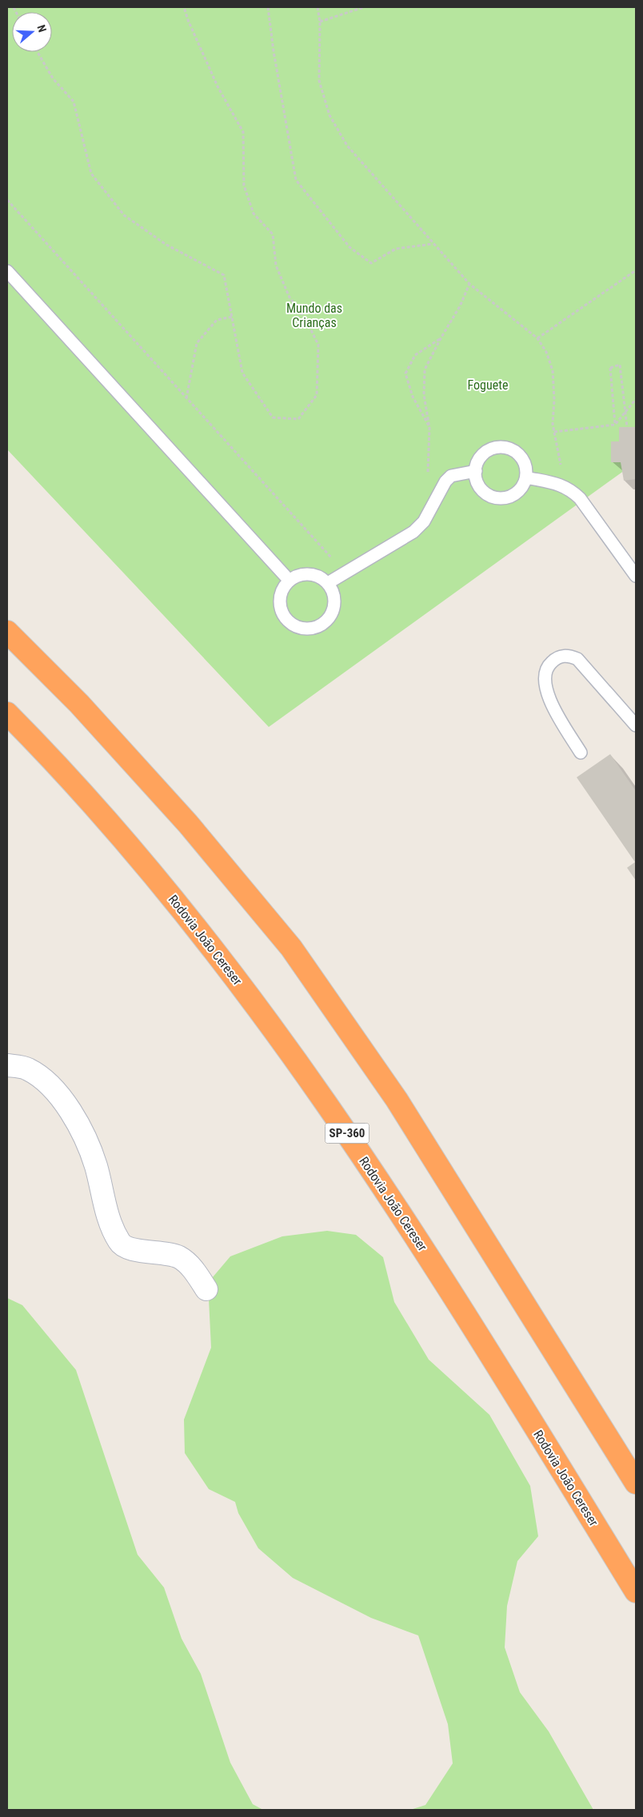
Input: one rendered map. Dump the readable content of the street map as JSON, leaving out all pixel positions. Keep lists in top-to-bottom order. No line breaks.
{"streets":{"highway":["Rodovia João Cereser","SP-360"]},"parks":["Mundo das Crianças","Foguete"],"north":"right"}
